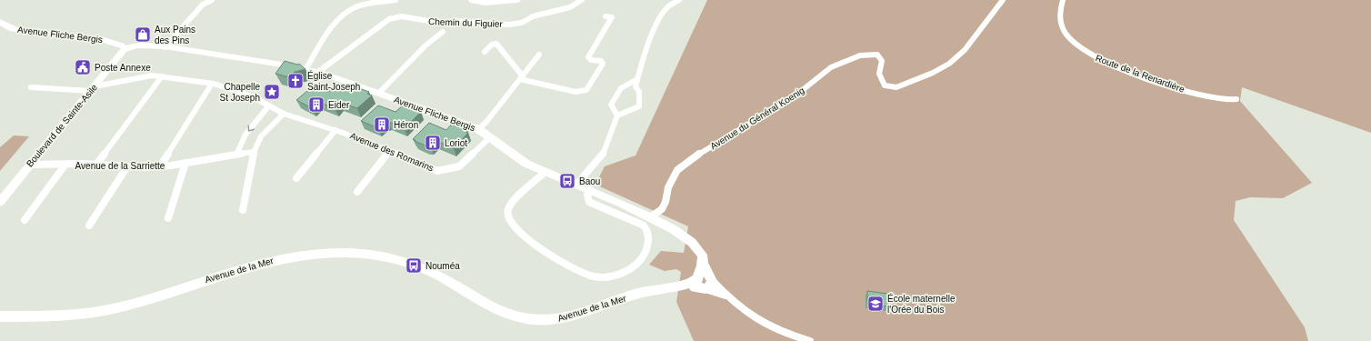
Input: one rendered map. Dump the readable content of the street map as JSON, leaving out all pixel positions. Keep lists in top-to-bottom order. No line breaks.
{"streets":{"street":["Chemin du Figuier","Avenue Fliche Bergis","Route de la Renardière","Avenue du Général Koenig","Boulevard de Sainte-Asile","Avenue des Romarins","Avenue de la Sarriette","Avenue de la Mer"]},"crossings":[["Chemin du Figuier","Avenue Fliche Bergis"],["Avenue Fliche Bergis","Avenue du Général Koenig"],["Avenue Fliche Bergis","Boulevard de Sainte-Asile"],["Avenue Fliche Bergis","Avenue des Romarins"],["Avenue Fliche Bergis","Avenue de la Mer"],["Boulevard de Sainte-Asile","Avenue des Romarins"],["Boulevard de Sainte-Asile","Avenue de la Sarriette"]],"places":{"shop":["Aux Pains des Pins"],"public building":["Poste Annexe"],"church":["Église Saint-Joseph"],"place":["Chapelle St Joseph"],"building":["Eider","Héron","Loriot"],"bus stop":["Baou","Nouméa"],"school or university":["École maternelle l'Orée du Bois"]}}
